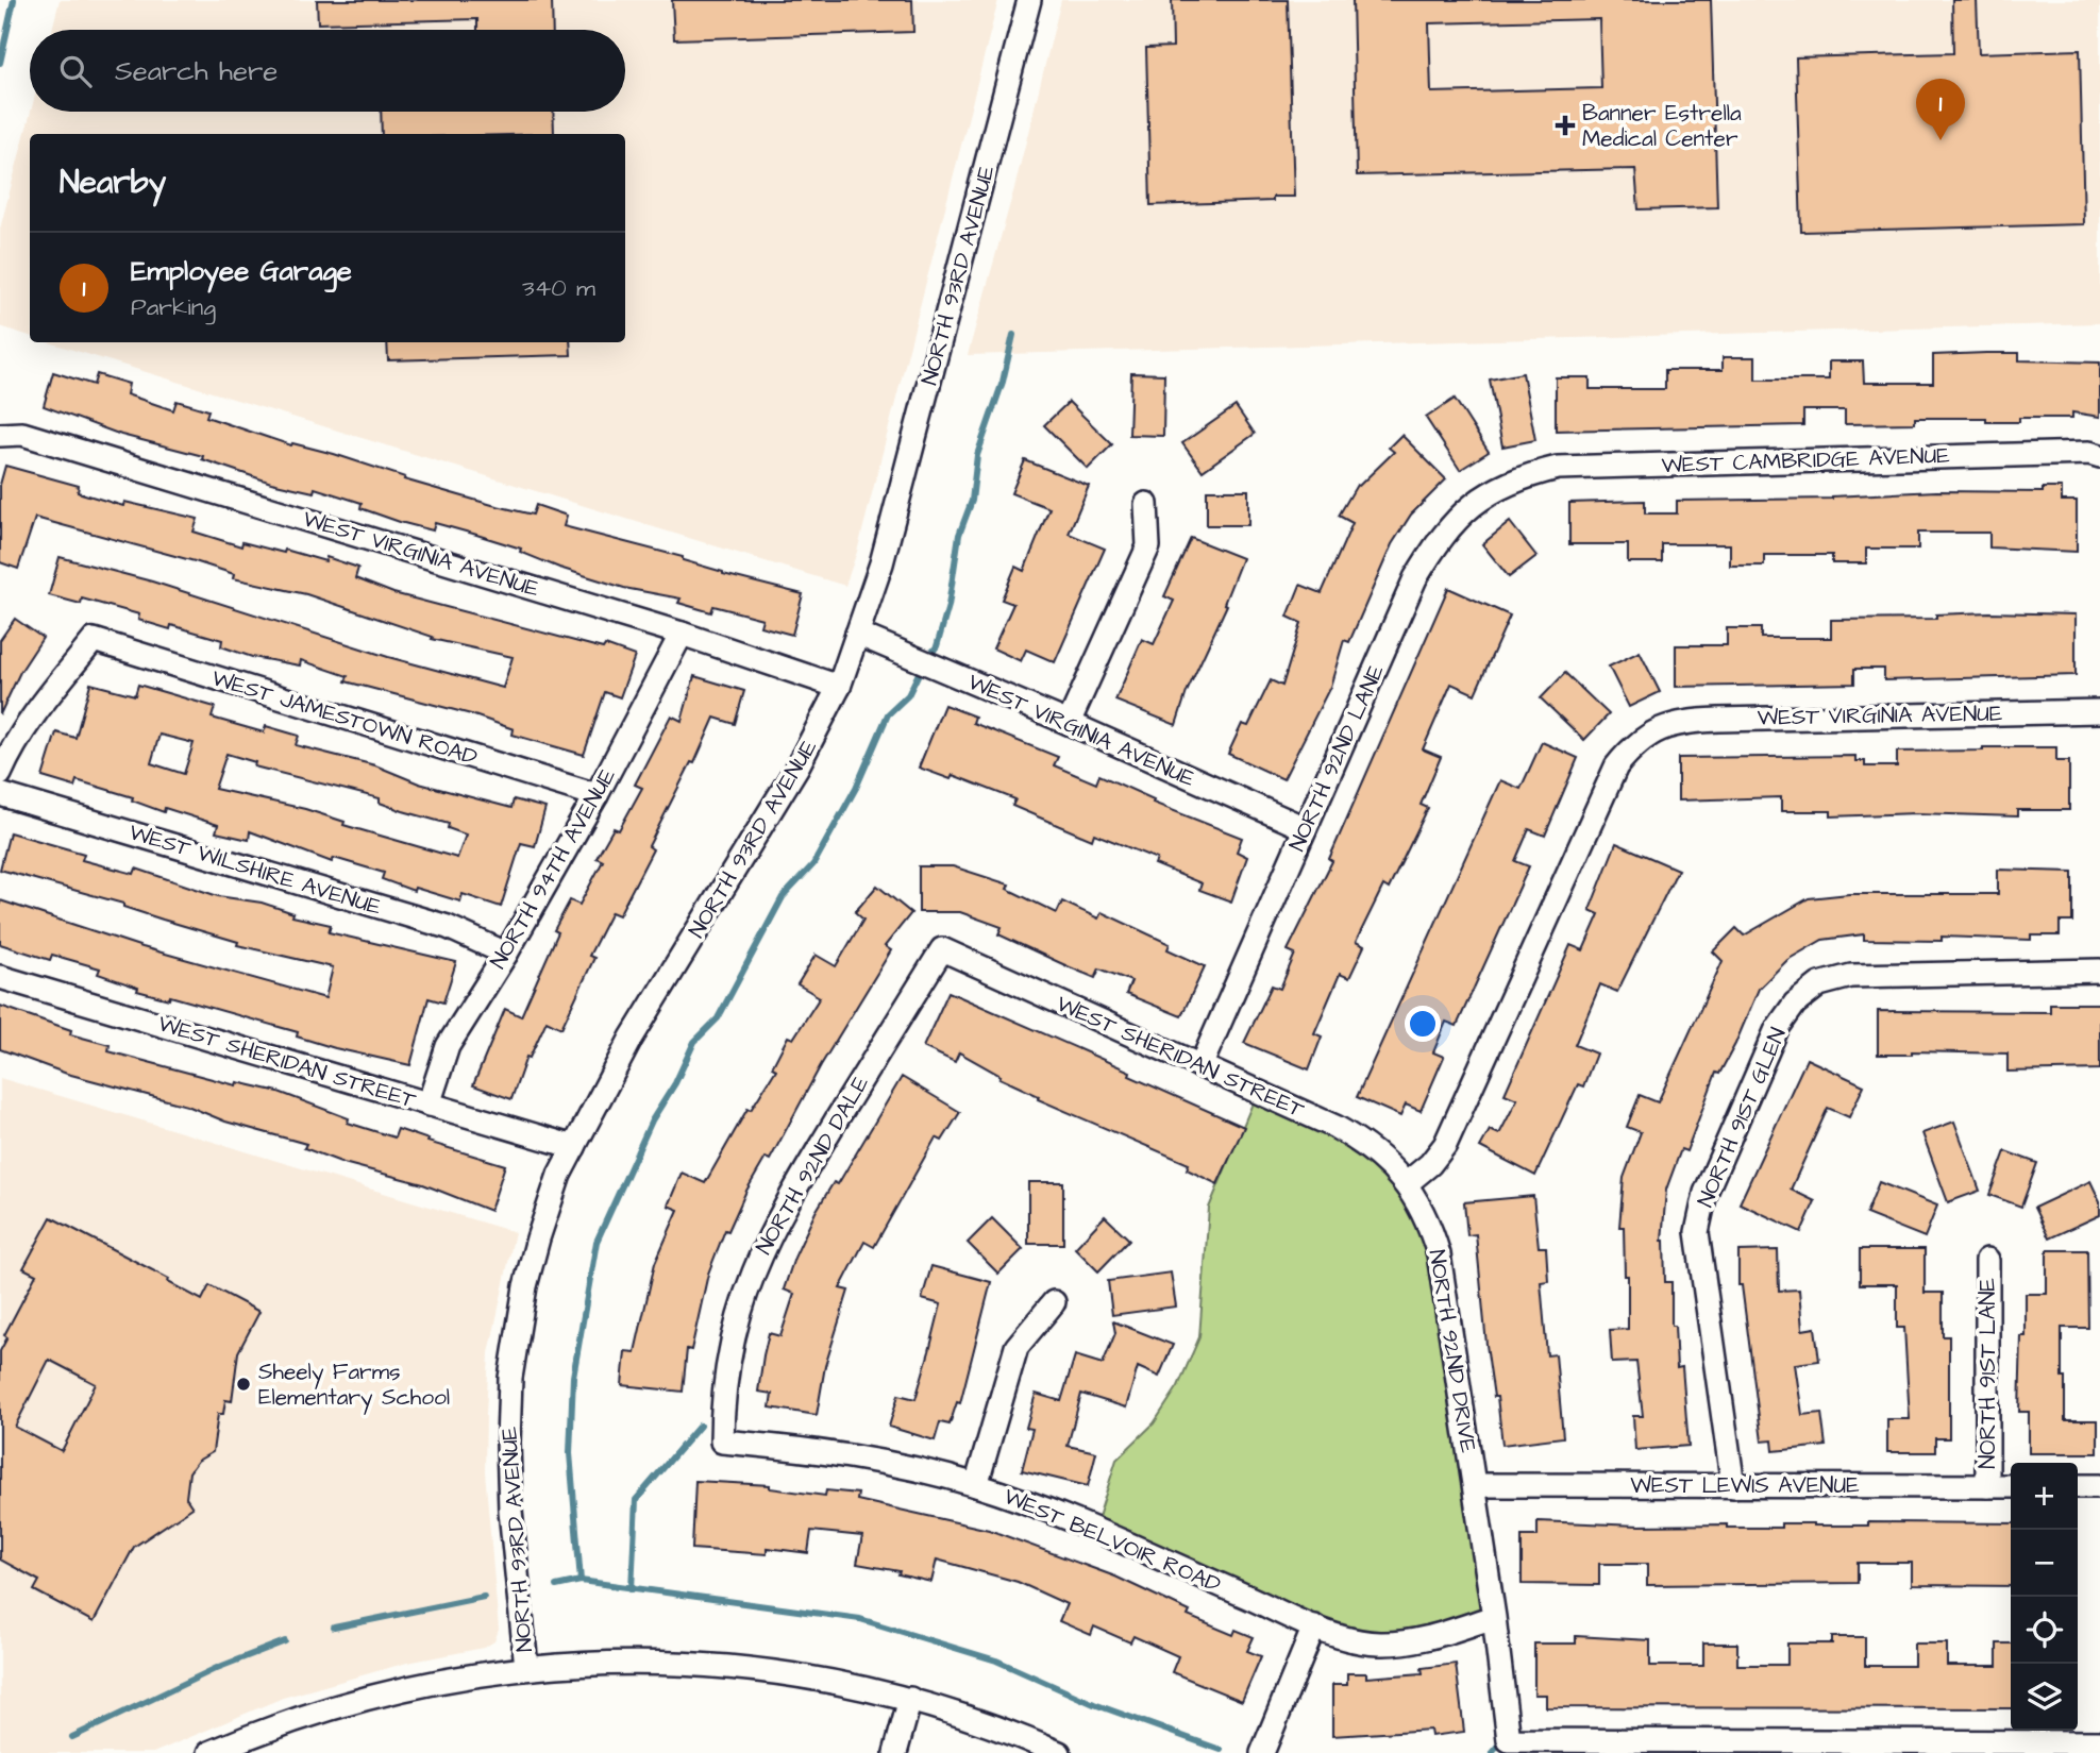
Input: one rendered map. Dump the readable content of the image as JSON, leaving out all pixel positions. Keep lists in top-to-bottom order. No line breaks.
{"streets":{"street":["NORTH 93RD AVENUE","WEST CAMBRIDGE AVENUE","WEST VIRGINIA AVENUE","WEST JAMESTOWN ROAD","NORTH 92ND LANE","NORTH 94TH AVENUE","WEST WILSHIRE AVENUE","WEST SHERIDAN STREET","NORTH 91ST GLEN","NORTH 92ND DALE","NORTH 92ND DRIVE","NORTH 91ST LANE","WEST LEWIS AVENUE","WEST BELVOIR ROAD"]},"crossings":[["NORTH 93RD AVENUE","WEST VIRGINIA AVENUE"],["NORTH 93RD AVENUE","WEST SHERIDAN STREET"],["WEST CAMBRIDGE AVENUE","NORTH 92ND LANE"],["WEST VIRGINIA AVENUE","NORTH 92ND LANE"],["WEST VIRGINIA AVENUE","NORTH 94TH AVENUE"],["WEST VIRGINIA AVENUE","WEST SHERIDAN STREET"],["WEST VIRGINIA AVENUE","NORTH 92ND DRIVE"],["WEST JAMESTOWN ROAD","NORTH 94TH AVENUE"],["NORTH 92ND LANE","WEST SHERIDAN STREET"],["NORTH 94TH AVENUE","WEST WILSHIRE AVENUE"],["NORTH 94TH AVENUE","WEST SHERIDAN STREET"],["WEST SHERIDAN STREET","NORTH 92ND DALE"],["WEST SHERIDAN STREET","NORTH 92ND DRIVE"],["NORTH 91ST GLEN","WEST LEWIS AVENUE"],["NORTH 92ND DALE","WEST BELVOIR ROAD"],["NORTH 92ND DRIVE","WEST LEWIS AVENUE"],["NORTH 92ND DRIVE","WEST BELVOIR ROAD"],["NORTH 91ST LANE","WEST LEWIS AVENUE"]],"places":{"health":["Banner Estrella Medical Center"],"other":["Sheely Farms Elementary School"]},"page":{"search":"Search here","pins":"1","heading":"Nearby","list":[{"mark":"1","name":"Employee Garage","note":"Parking","value":"340 m"}],"map_buttons":["+","−"]}}
